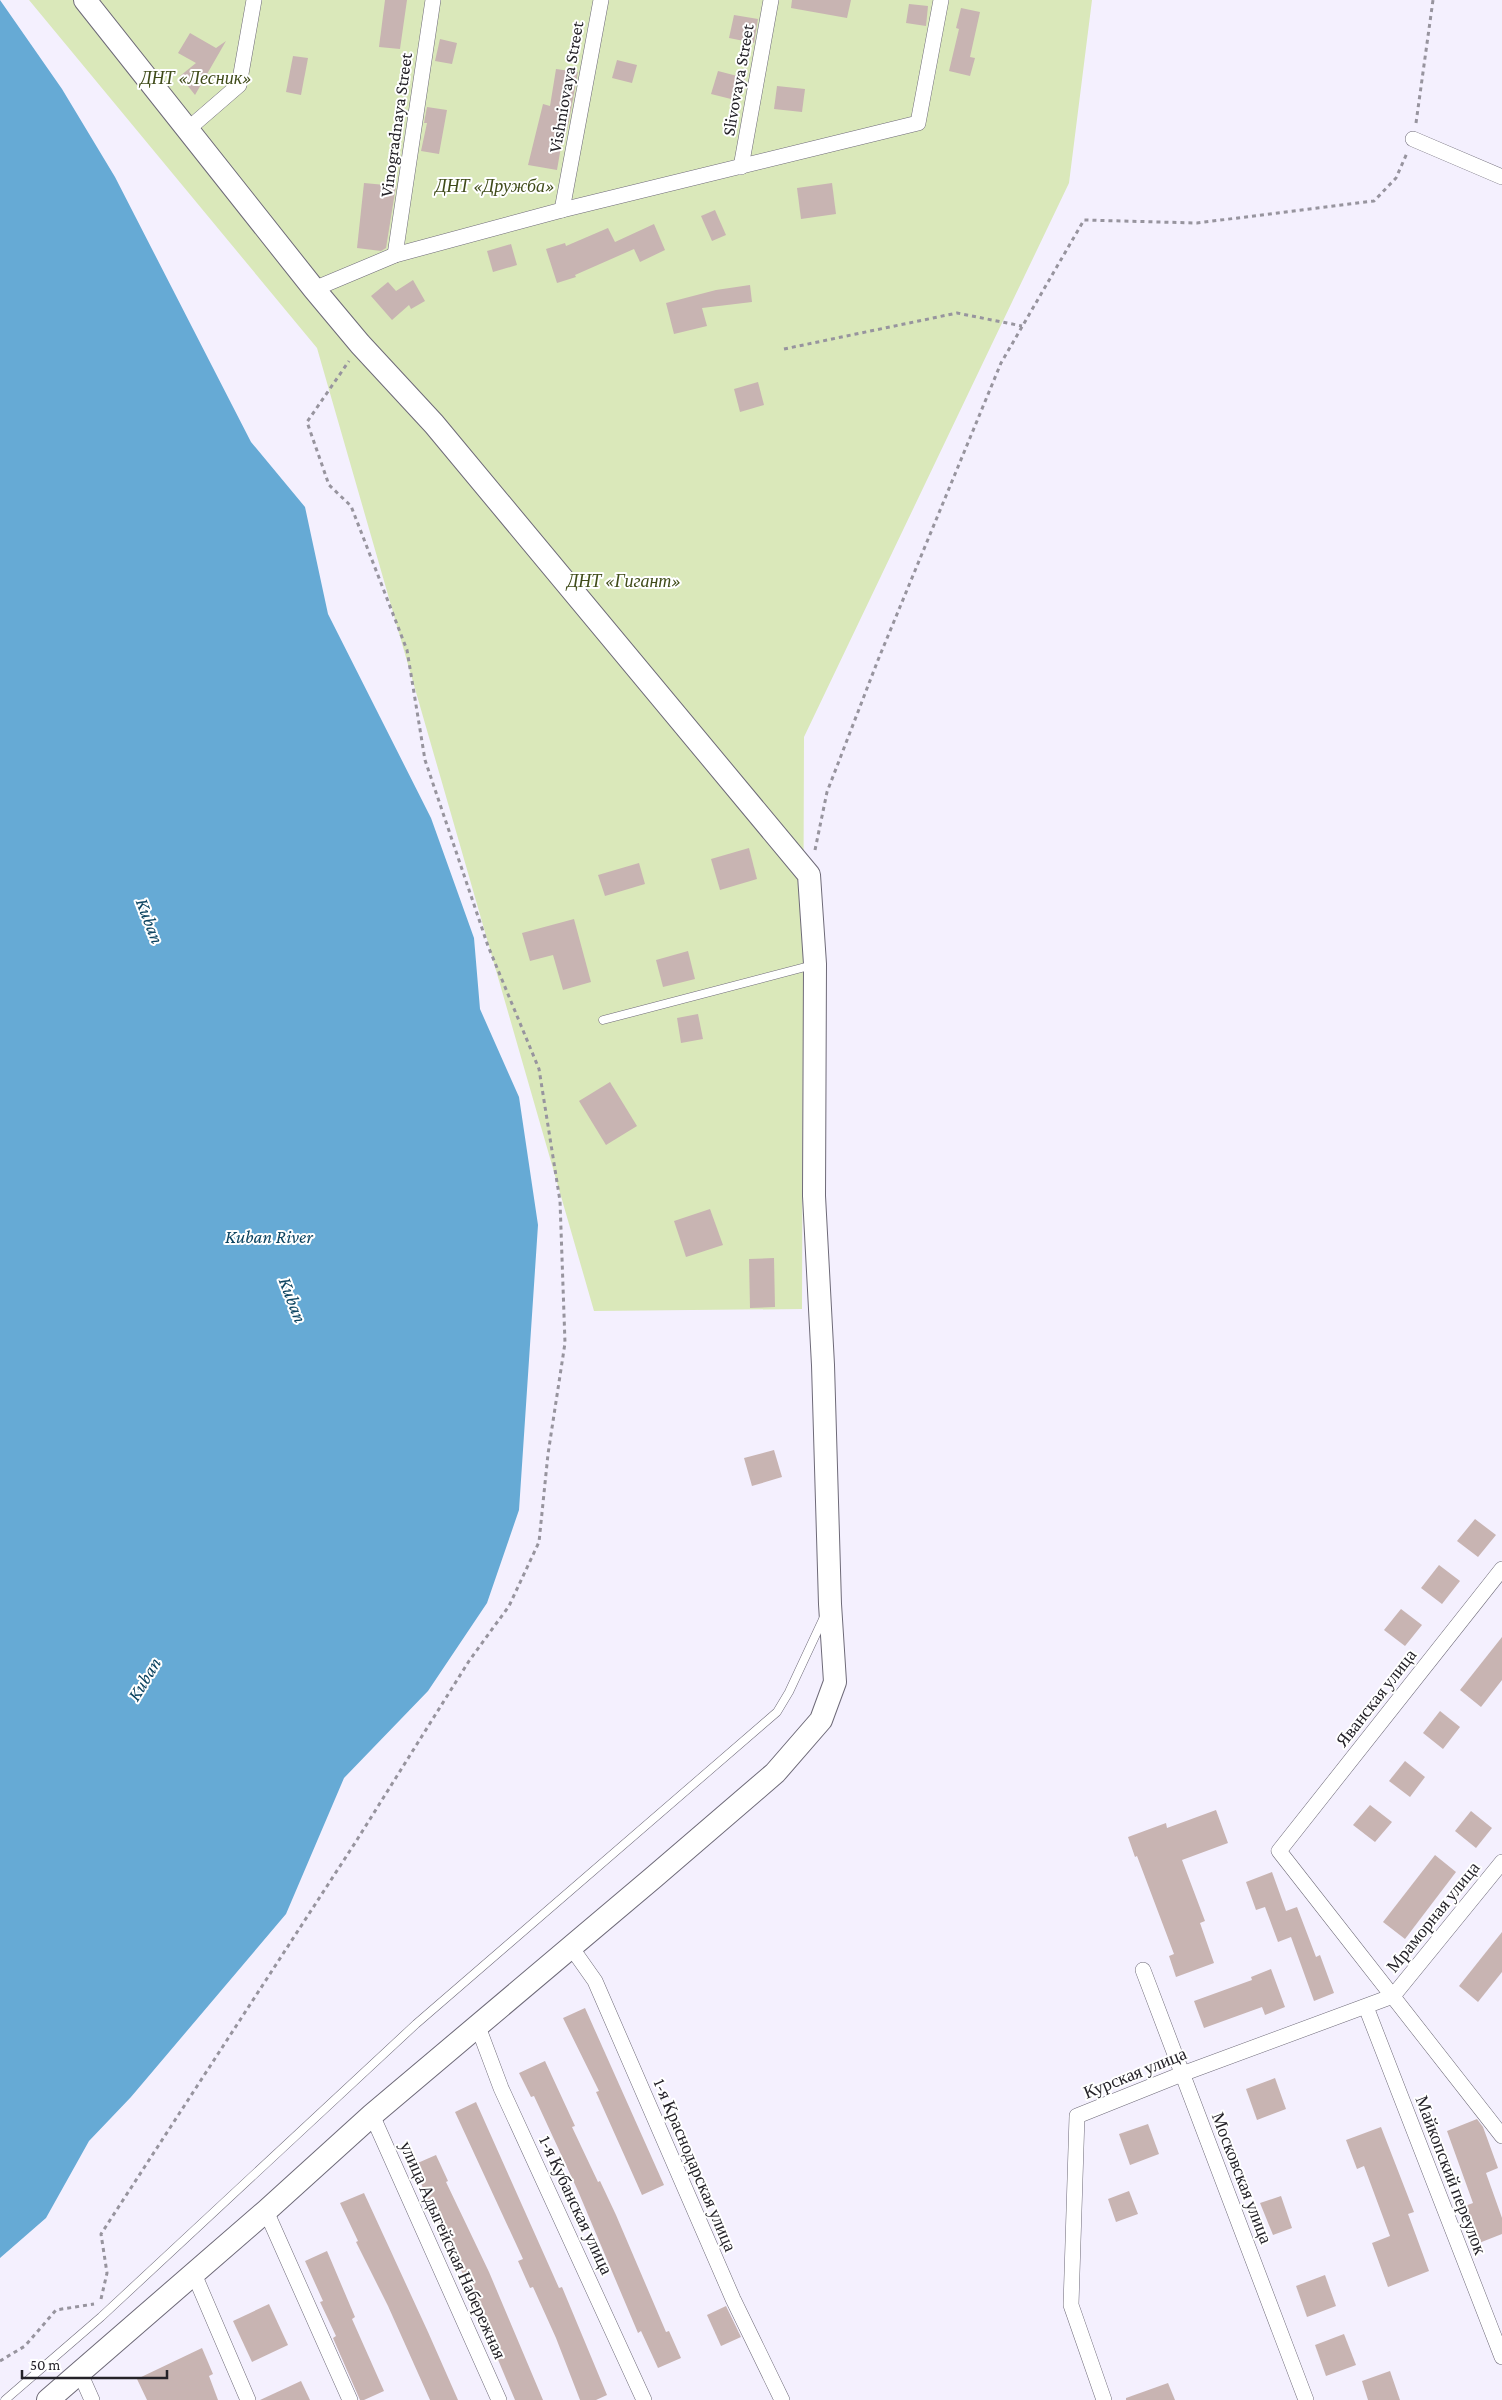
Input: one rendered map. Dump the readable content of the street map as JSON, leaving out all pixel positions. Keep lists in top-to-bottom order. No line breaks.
{"streets":{"street":["Slivovaya Street","Vishniovaya Street","Vinogradnaya Street","Яванская улица","Мраморная улица","Курская улица","1-я Краснодарская улица","Майкопский переулок","Московская улица","1-я Кубанская улица","улица Адыгейская Набережная"]},"crossings":[["Яванская улица","Мраморная улица"],["Яванская улица","Курская улица"],["Мраморная улица","Курская улица"],["Курская улица","Майкопский переулок"],["Курская улица","Московская улица"]],"water":["Kuban","Kuban River"],"parks":["ДНТ «Лесник»","ДНТ «Дружба»","ДНТ «Гигант»"],"scale_bar":"50 m"}
